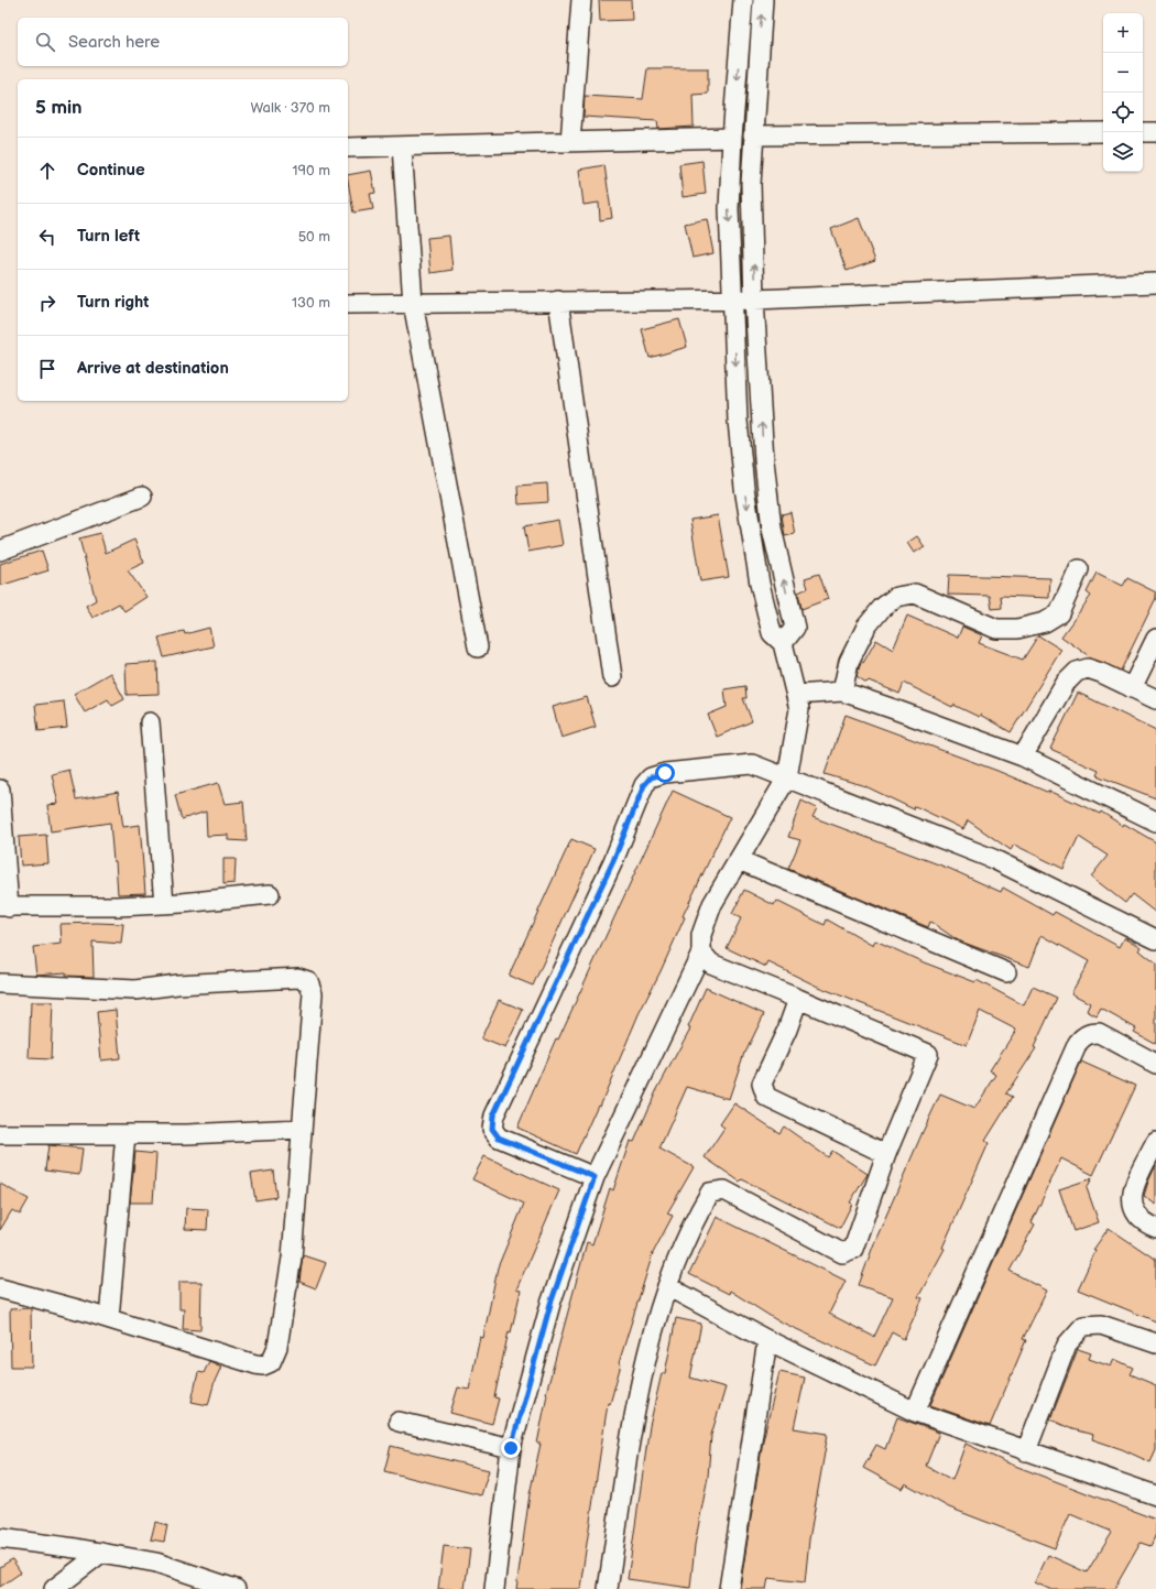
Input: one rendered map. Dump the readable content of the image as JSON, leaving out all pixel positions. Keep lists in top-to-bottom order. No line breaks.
{"page":{"map_buttons":["+","−"],"search":"Search here","heading":["5 min","Walk · 370 m"],"list":[["Continue","190 m"],["Turn left","50 m"],["Turn right","130 m"],"Arrive at destination"]}}
